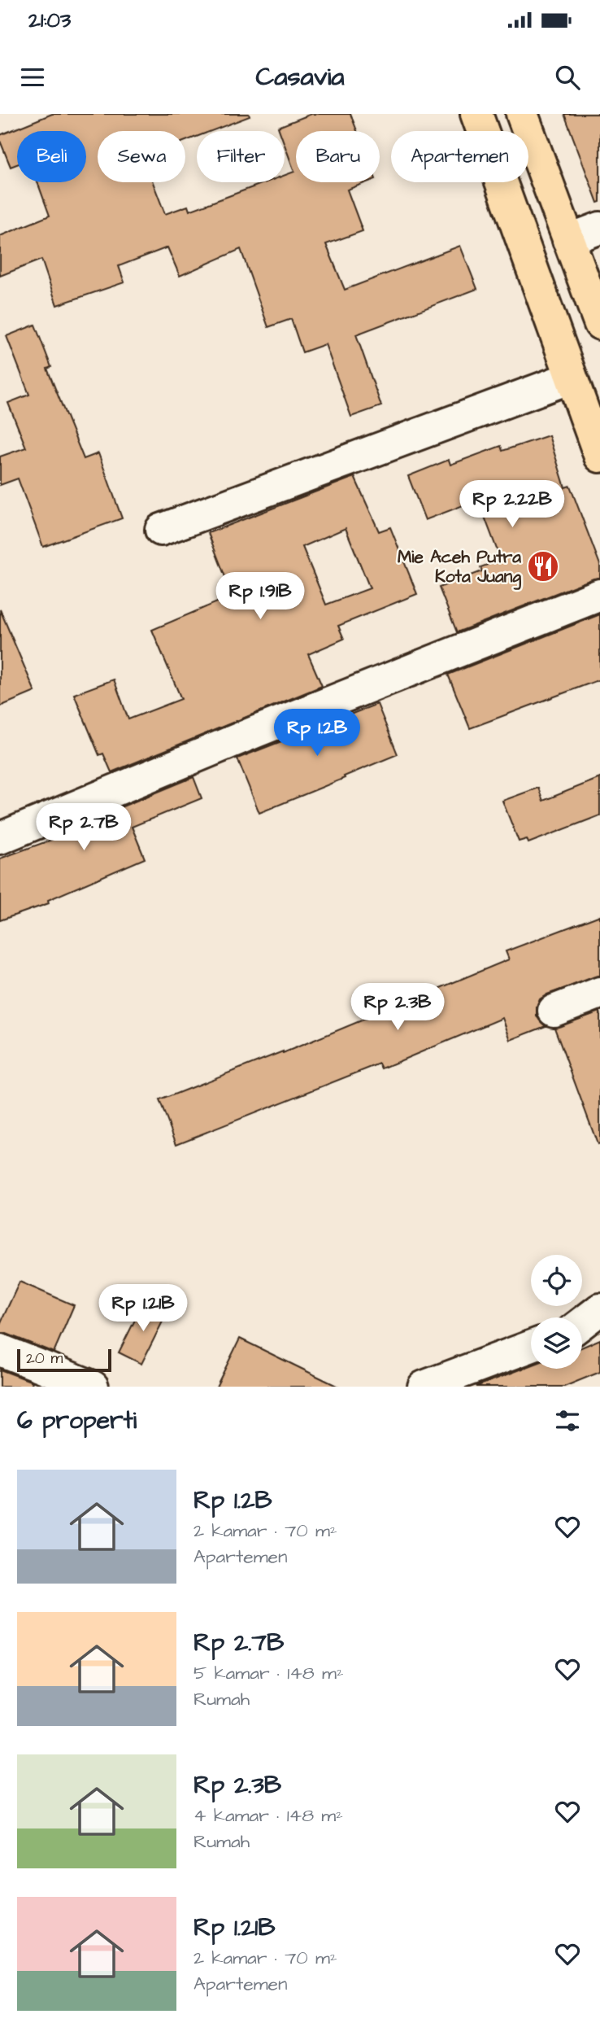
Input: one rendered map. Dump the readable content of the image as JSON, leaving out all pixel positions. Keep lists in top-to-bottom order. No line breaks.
{"places":{"restaurant":["Mie Aceh Putra Kota Juang"]},"scale_bar":"20 m","page":{"status":"21:03","header":"Casavia","chip":["Beli","Sewa","Filter","Baru","Apartemen"],"price":["Rp 2.22B","Rp 1.91B","Rp 1.2B","Rp 2.7B","Rp 2.3B","Rp 1.21B"],"scale":"20 m","heading":"6 properti","list":[{"name":"Rp 1.2B","note":"2 kamar · 70 m² · Apartemen"},{"name":"Rp 2.7B","note":"5 kamar · 148 m² · Rumah"},{"name":"Rp 2.3B","note":"4 kamar · 148 m² · Rumah"},{"name":"Rp 1.21B","note":"2 kamar · 70 m² · Apartemen"}]}}
